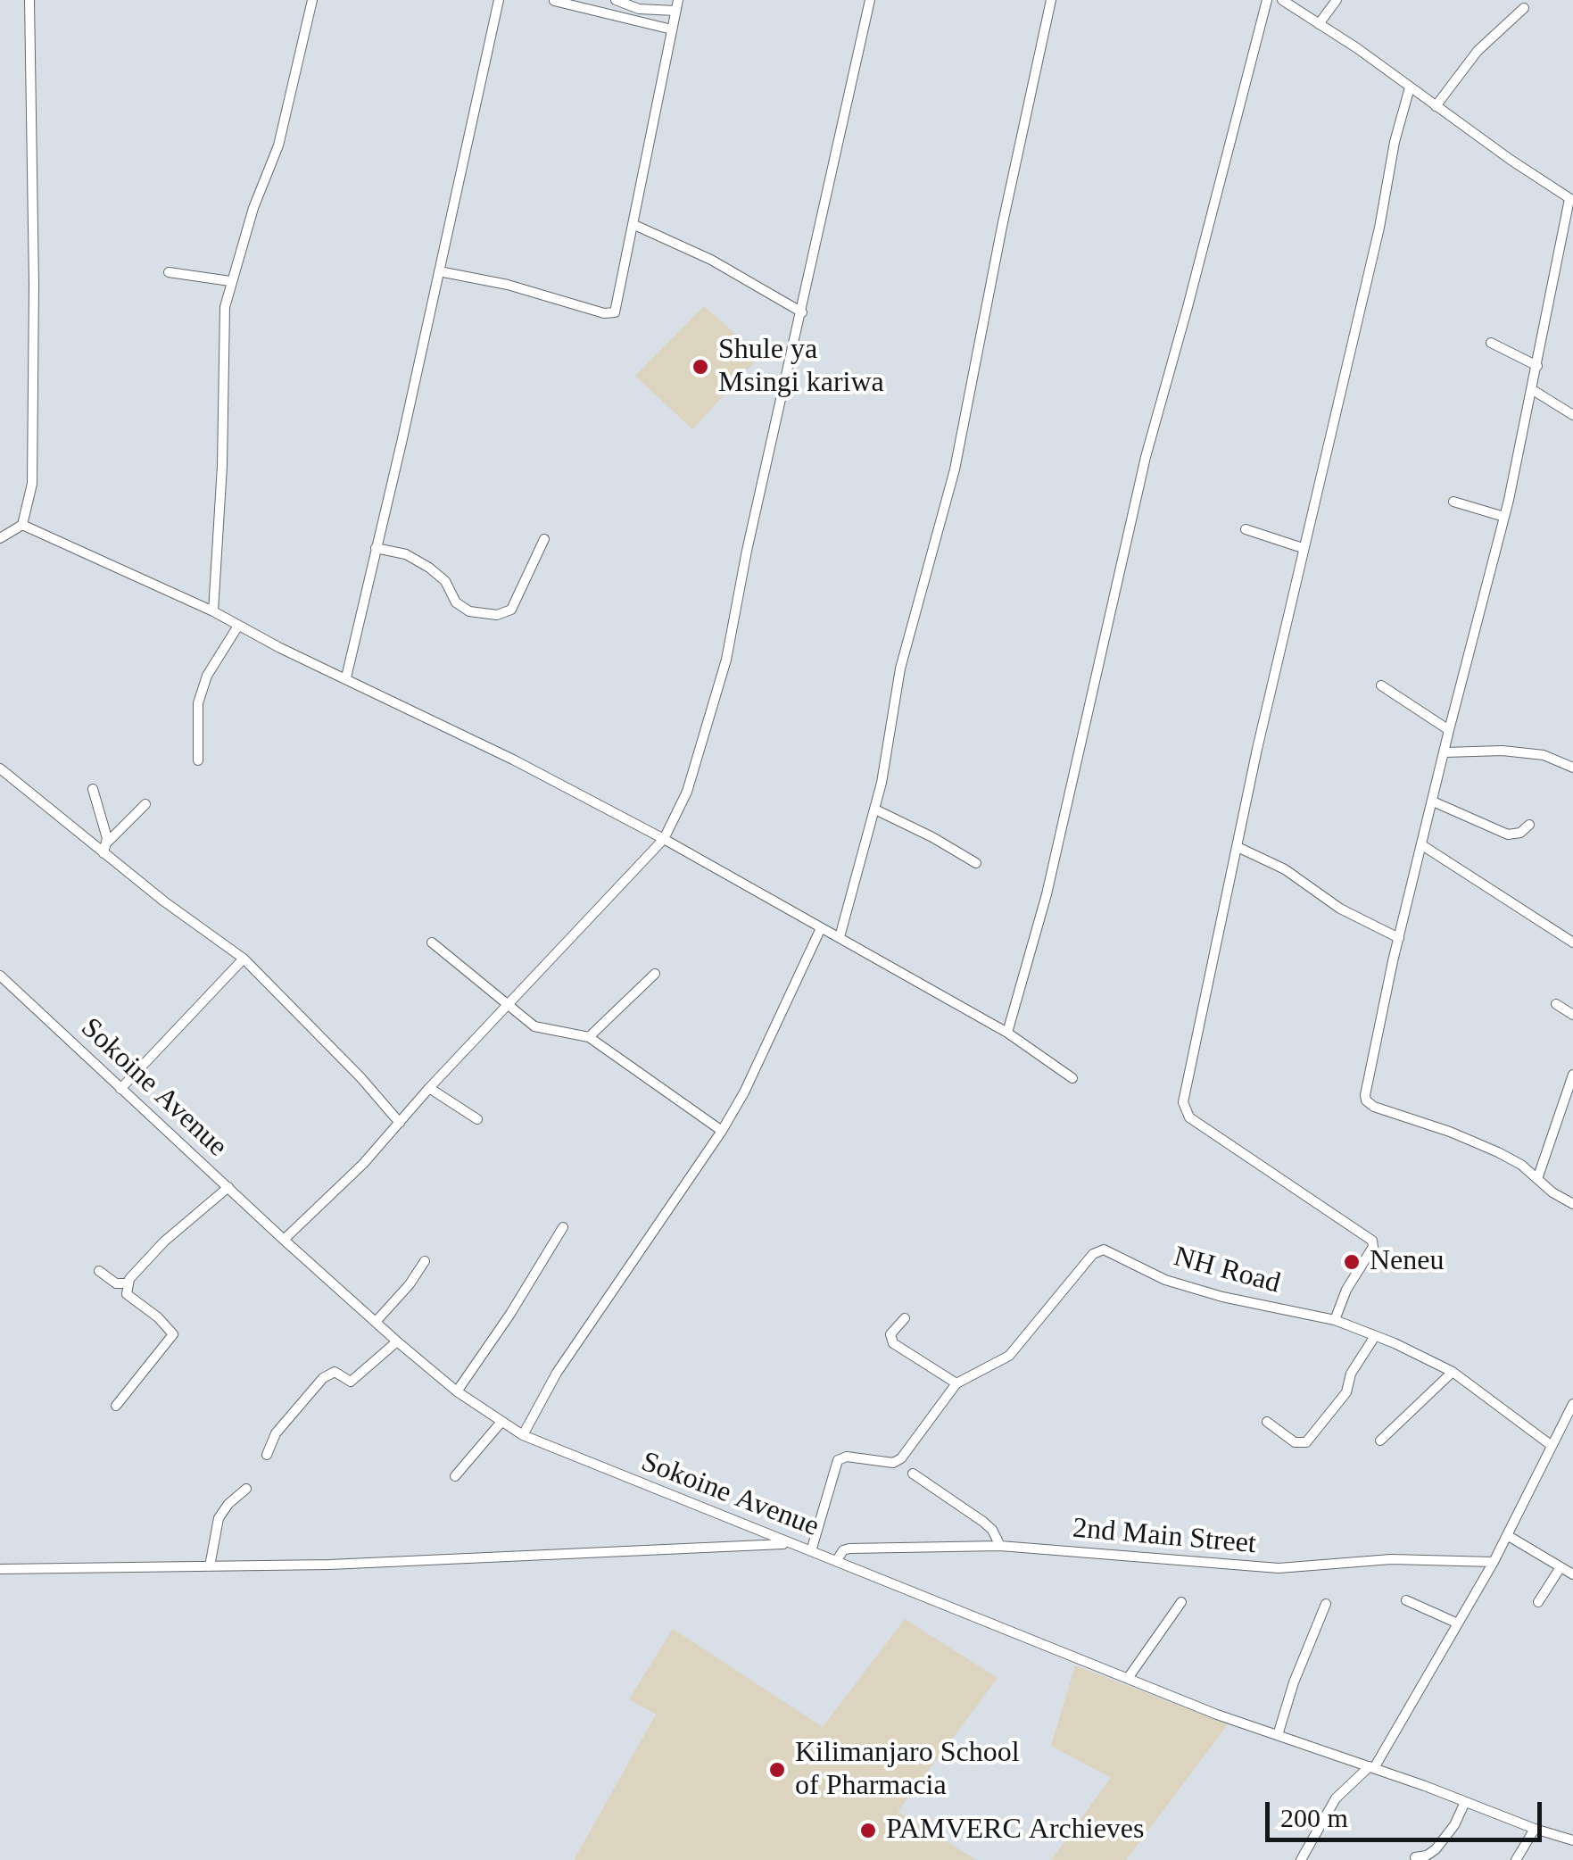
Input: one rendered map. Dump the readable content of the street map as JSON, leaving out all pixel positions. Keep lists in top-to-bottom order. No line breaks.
{"streets":{"street":["Sokoine Avenue","NH Road","2nd Main Street"]},"crossings":[["Sokoine Avenue","NH Road"],["Sokoine Avenue","2nd Main Street"]],"places":["Shule ya Msingi kariwa","Neneu","Kilimanjaro School of Pharmacia","PAMVERC Archieves"],"scale_bar":"200 m"}
